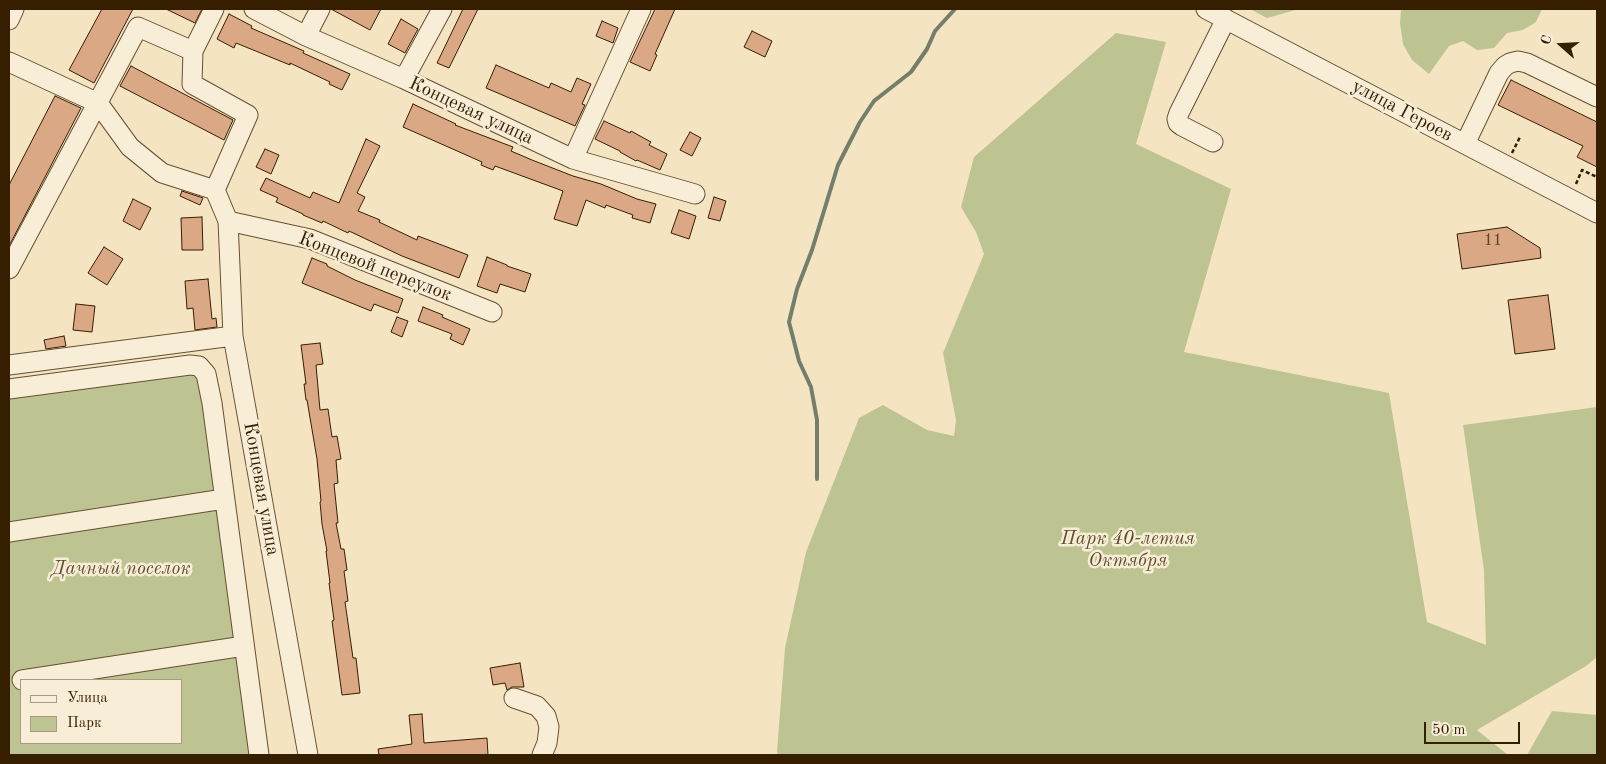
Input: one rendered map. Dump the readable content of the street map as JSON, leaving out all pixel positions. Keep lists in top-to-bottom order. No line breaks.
{"streets":{"street":["Концевая улица","улица Героев","Концевой переулок"]},"crossings":[["Концевая улица","Концевой переулок"]],"parks":["Парк 40-летия Октября","Дачный поселок"],"house_numbers":["11"],"legend":["Улица","Парк"],"scale_bar":"50 m","north":"left"}
